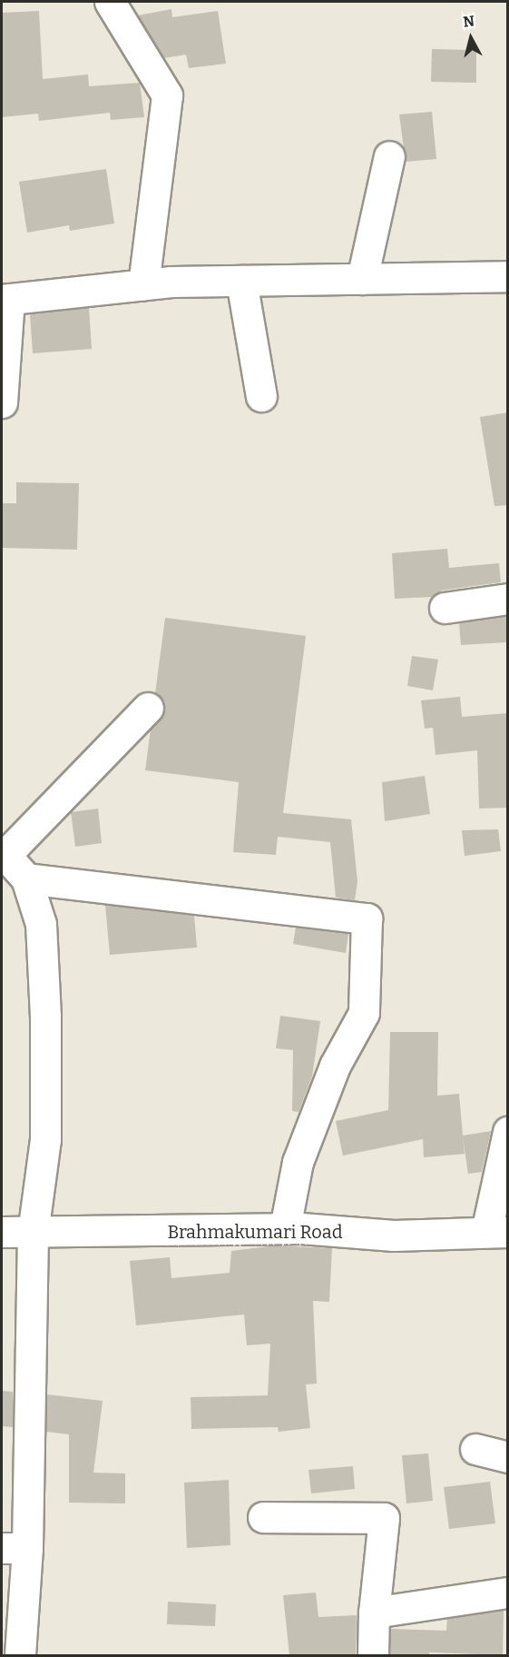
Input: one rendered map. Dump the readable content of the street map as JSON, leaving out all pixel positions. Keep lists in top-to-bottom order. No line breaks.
{"streets":{"street":["Brahmakumari Road"]},"north":"top"}
